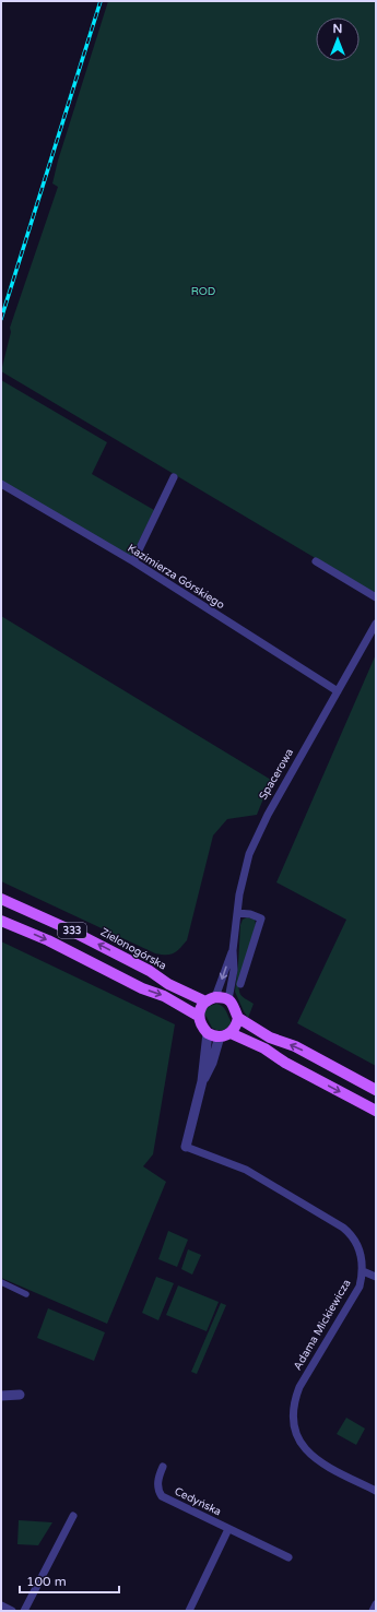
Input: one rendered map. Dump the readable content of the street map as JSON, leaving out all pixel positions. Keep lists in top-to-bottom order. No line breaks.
{"streets":{"main road":["333","Zielonogórska"],"street":["Kazimierza Górskiego","Spacerowa","Adama Mickiewicza","Cedyńska"]},"crossings":[["Kazimierza Górskiego","Spacerowa"],["Spacerowa","333"],["Spacerowa","Zielonogórska"],["333","Zielonogórska"]],"parks":["ROD"],"scale_bar":"100 m","north":"top"}
